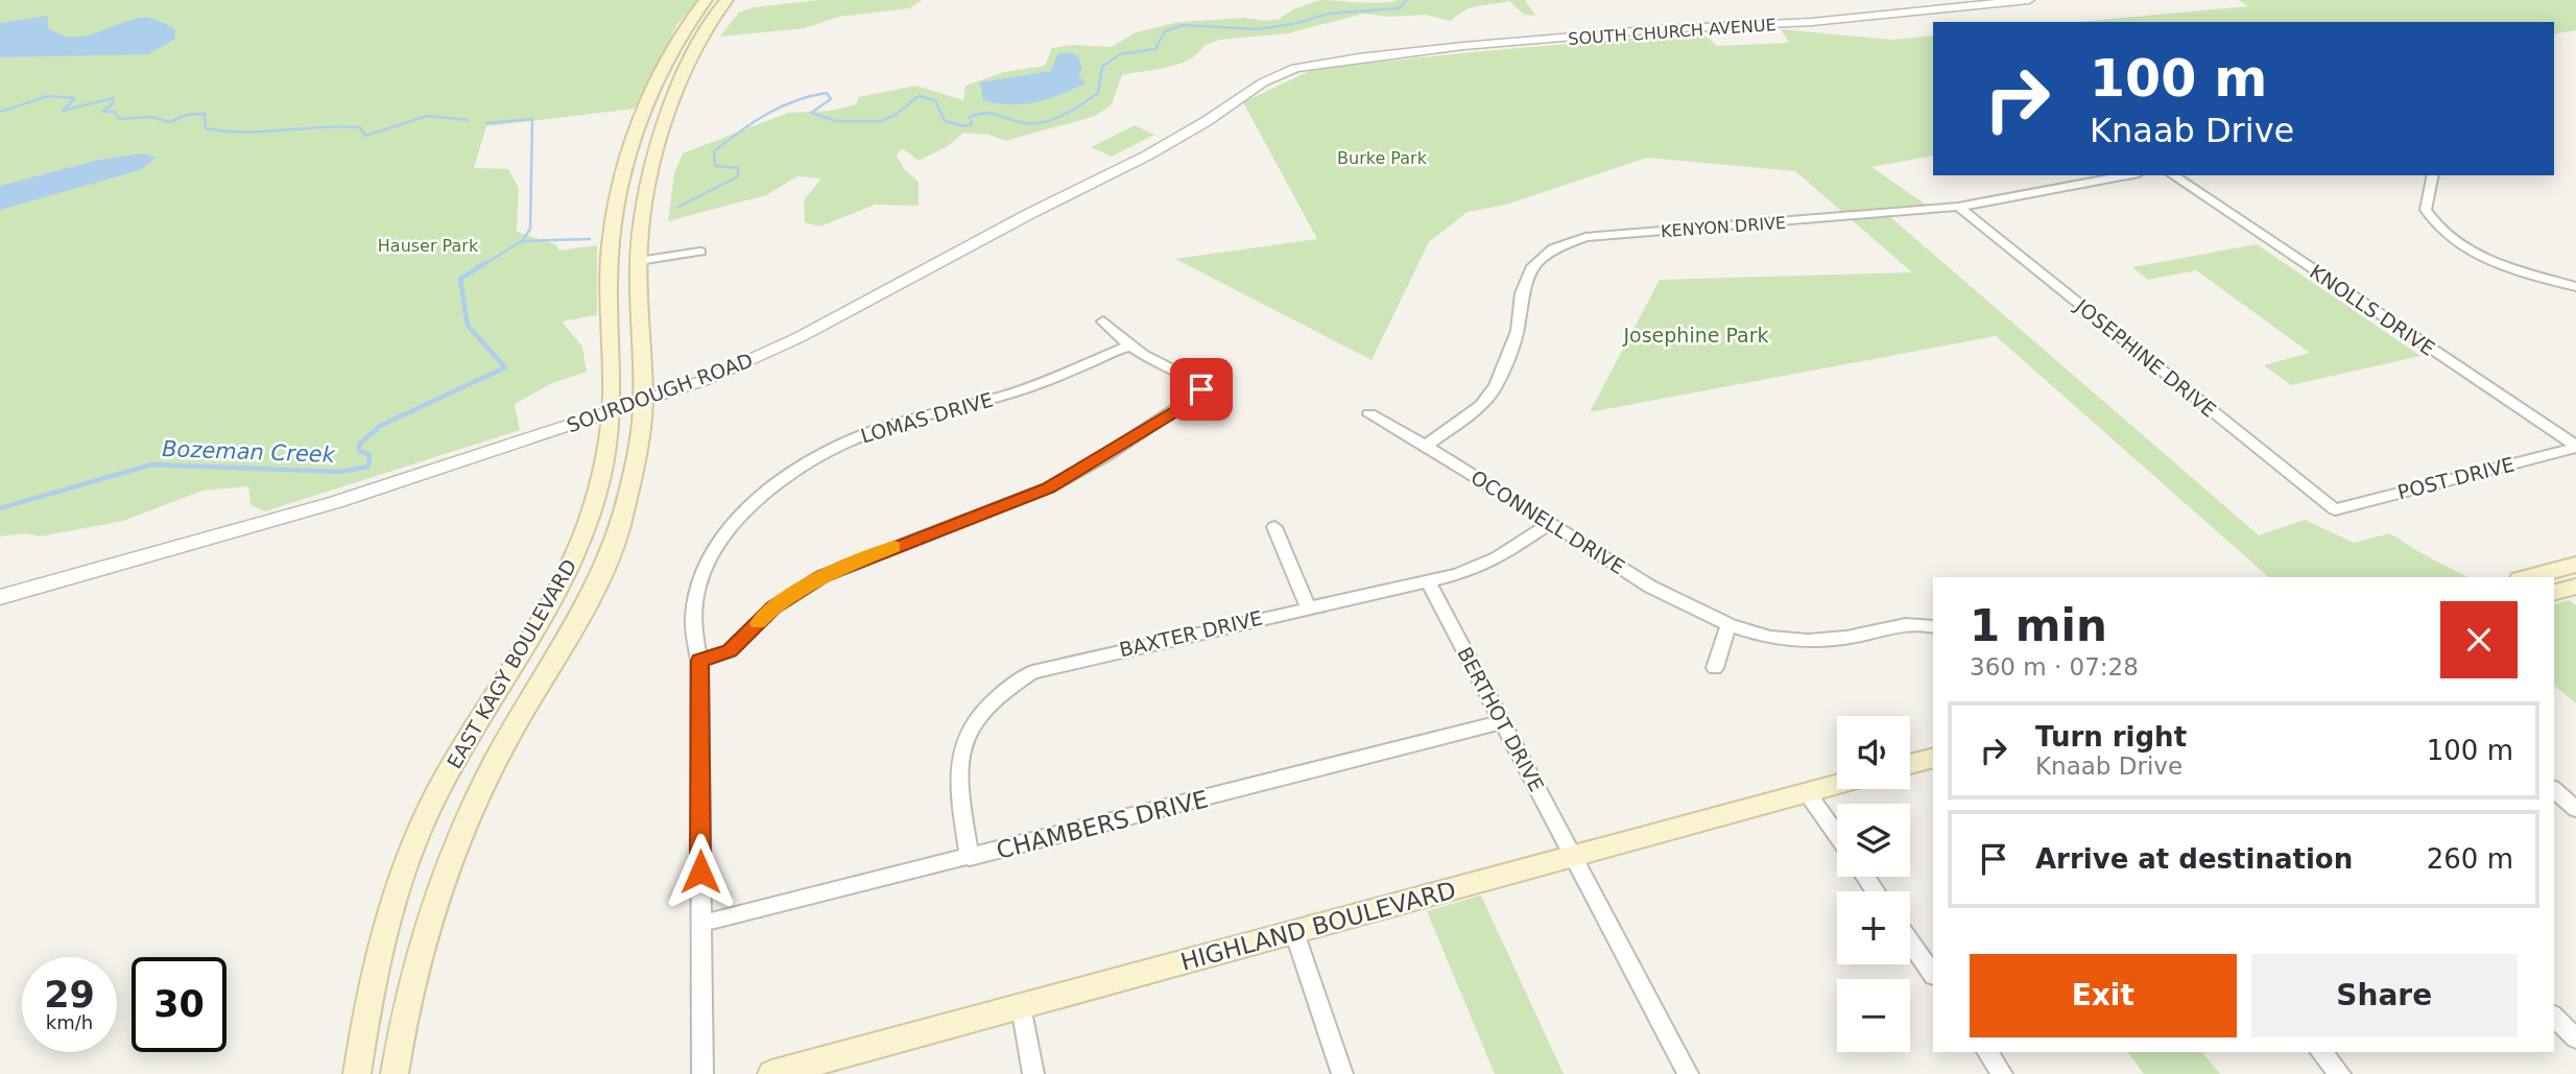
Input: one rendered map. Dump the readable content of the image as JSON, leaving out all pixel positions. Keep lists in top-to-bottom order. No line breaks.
{"streets":{"main road":["EAST KAGY BOULEVARD","HIGHLAND BOULEVARD"],"street":["SOUTH CHURCH AVENUE","KENYON DRIVE","KNOLLS DRIVE","JOSEPHINE DRIVE","SOURDOUGH ROAD","LOMAS DRIVE","POST DRIVE","OCONNELL DRIVE","BAXTER DRIVE","BERTHOT DRIVE","CHAMBERS DRIVE"]},"crossings":[["SOUTH CHURCH AVENUE","SOURDOUGH ROAD"],["KENYON DRIVE","JOSEPHINE DRIVE"],["KENYON DRIVE","OCONNELL DRIVE"],["KNOLLS DRIVE","POST DRIVE"],["JOSEPHINE DRIVE","POST DRIVE"],["SOURDOUGH ROAD","EAST KAGY BOULEVARD"],["LOMAS DRIVE","CHAMBERS DRIVE"],["OCONNELL DRIVE","BAXTER DRIVE"],["BAXTER DRIVE","BERTHOT DRIVE"],["BAXTER DRIVE","CHAMBERS DRIVE"],["BERTHOT DRIVE","CHAMBERS DRIVE"],["BERTHOT DRIVE","HIGHLAND BOULEVARD"]],"water":["Bozeman Creek"],"parks":["Burke Park","Hauser Park","Josephine Park"],"page":{"turn":["100 m","Knaab Drive"],"heading":["1 min","360 m · 07:28"],"list":[{"name":"Turn right","note":"Knaab Drive","value":"100 m"},{"name":"Arrive at destination","value":"260 m"}],"map_buttons":["+","−"],"buttons":["Exit","Share"],"speed":"29 km/h","limit":"30"}}
